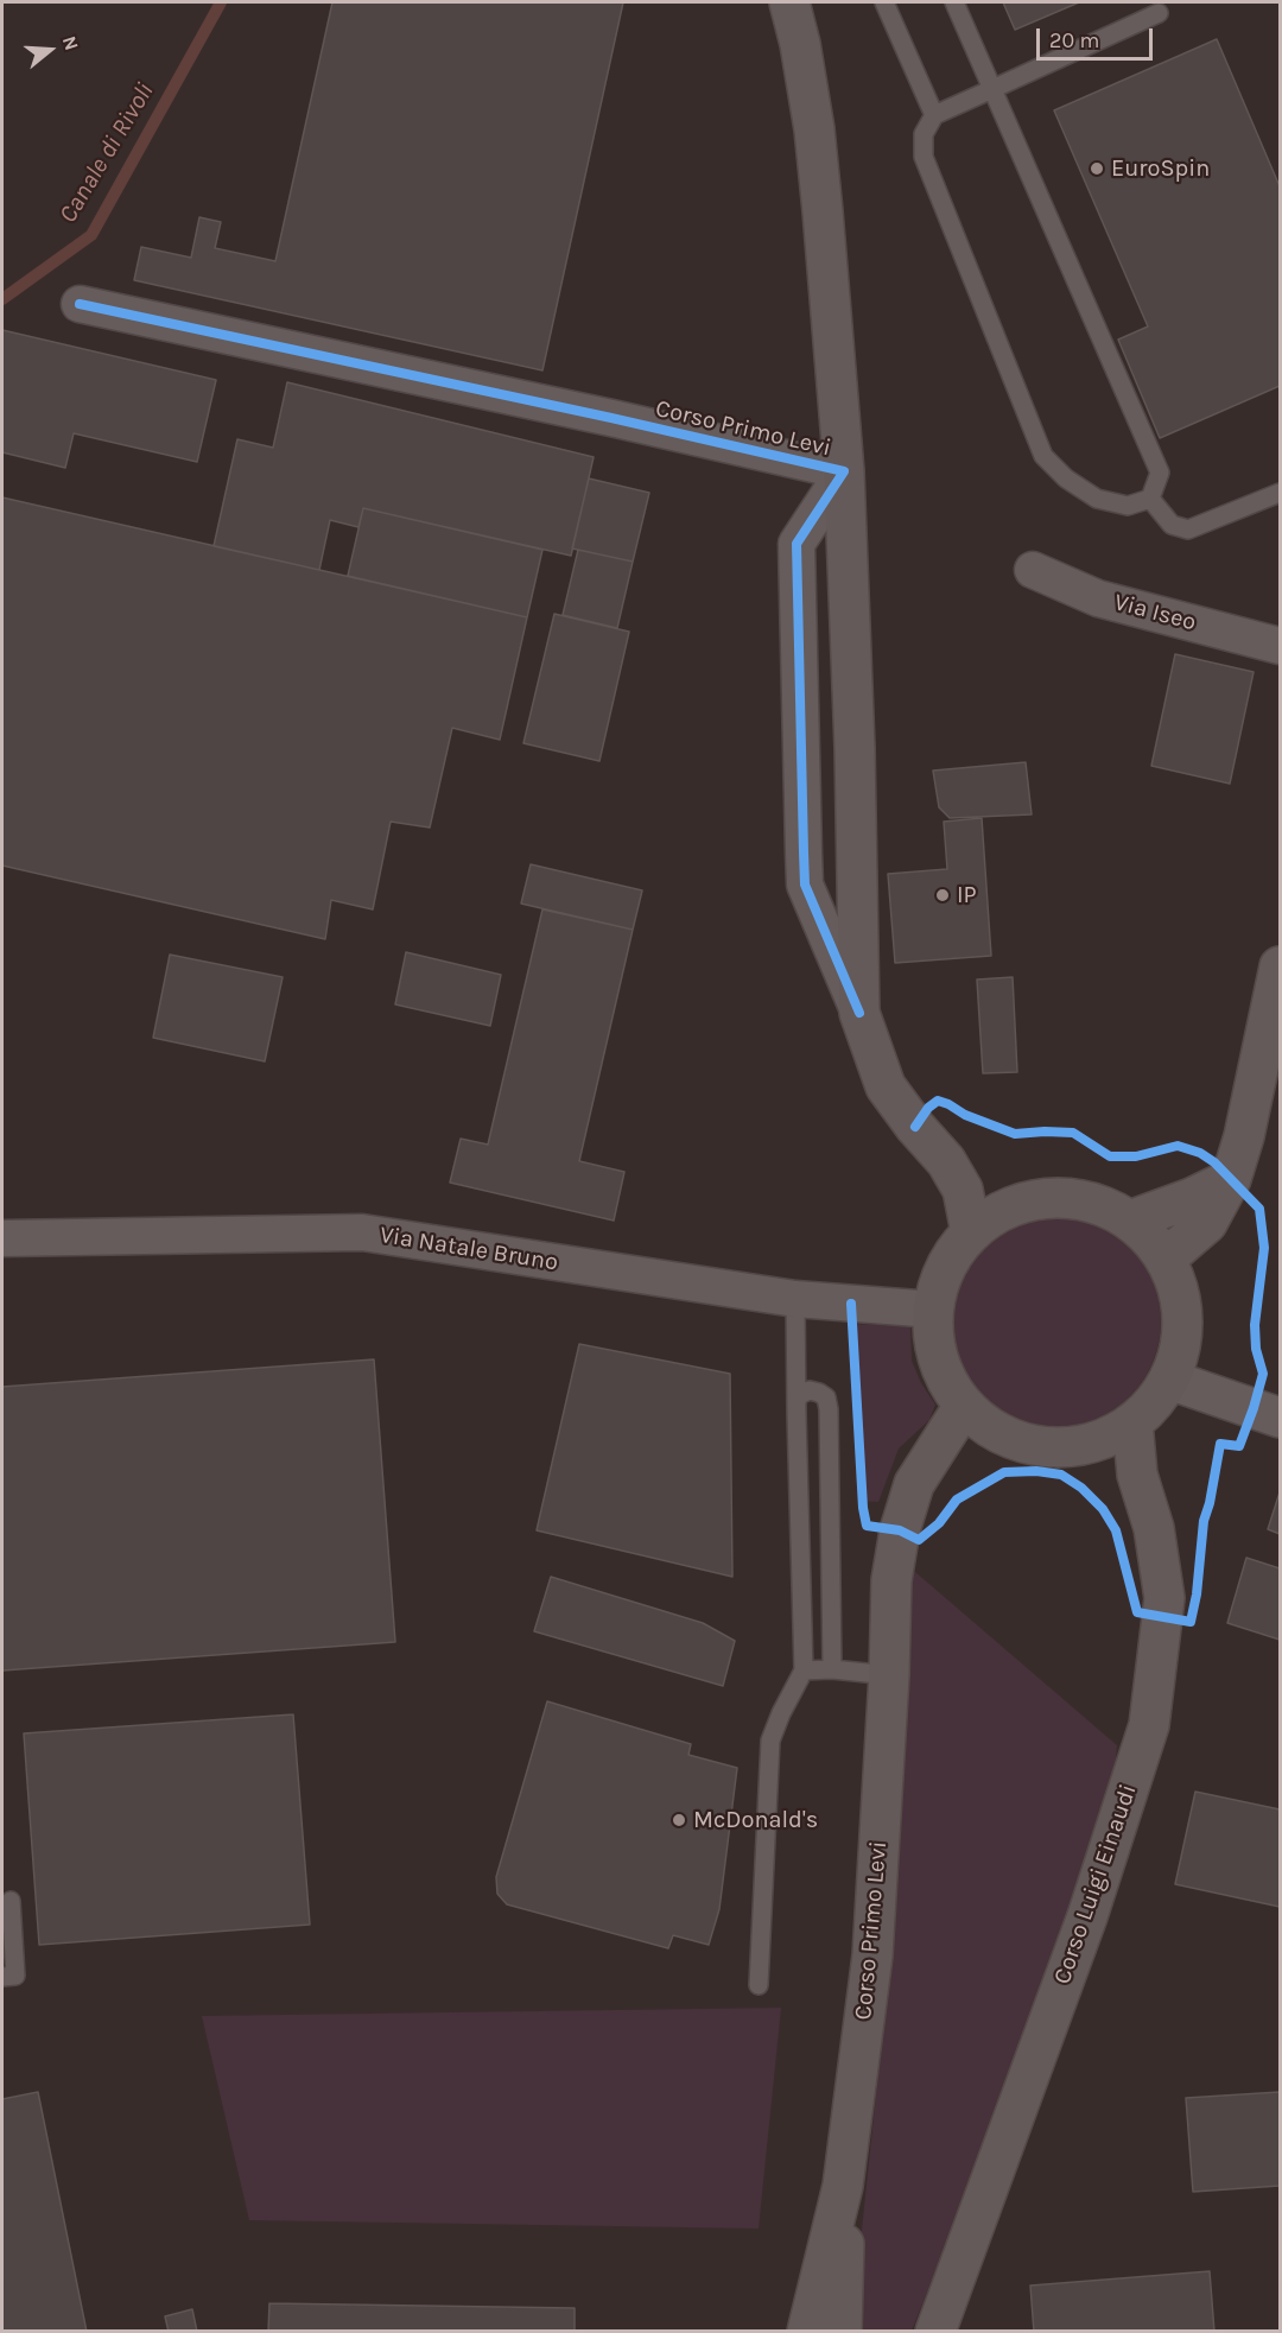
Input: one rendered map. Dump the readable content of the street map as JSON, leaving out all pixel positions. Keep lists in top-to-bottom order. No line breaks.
{"streets":{"main road":["Corso Primo Levi","Corso Luigi Einaudi"],"street":["Via Iseo","Via Natale Bruno"]},"crossings":[["Corso Primo Levi","Via Natale Bruno"],["Corso Primo Levi","Corso Luigi Einaudi"],["Via Natale Bruno","Corso Luigi Einaudi"]],"water":["Canale di Rivoli"],"places":["EuroSpin","IP","McDonald's"],"scale_bar":"20 m","north":"right"}
